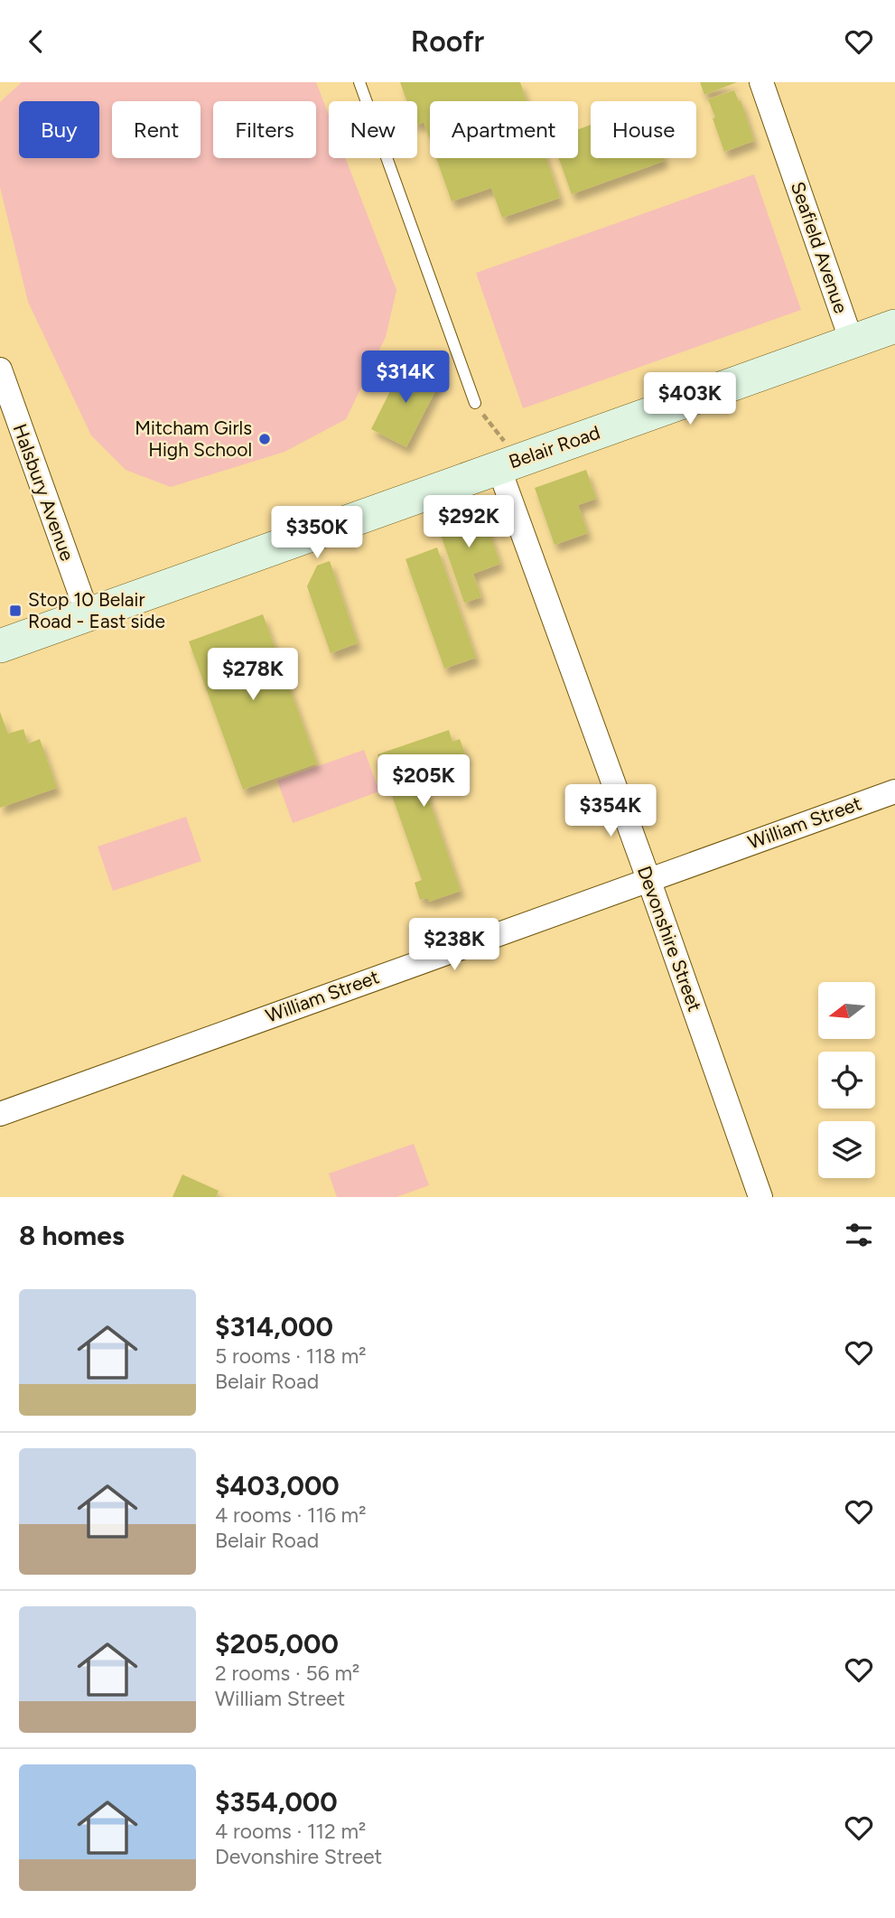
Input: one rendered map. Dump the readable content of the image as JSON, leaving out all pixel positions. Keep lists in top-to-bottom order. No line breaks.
{"streets":{"main road":["Belair Road"],"street":["Seafield Avenue","Halsbury Avenue","William Street","Devonshire Street"]},"crossings":[["Seafield Avenue","Belair Road"],["Belair Road","Halsbury Avenue"],["Belair Road","Devonshire Street"],["William Street","Devonshire Street"]],"places":{"other":["Mitcham Girls High School"],"transit":["Stop 10 Belair Road - East side"]},"north":"left","page":{"header":"Roofr","chip":["Buy","Rent","Filters","New","Apartment","House"],"price":["$314K","$403K","$292K","$350K","$278K","$205K","$354K","$238K"],"heading":"8 homes","list":[{"name":"$314,000","note":"5 rooms · 118 m² · Belair Road"},{"name":"$403,000","note":"4 rooms · 116 m² · Belair Road"},{"name":"$205,000","note":"2 rooms · 56 m² · William Street"},{"name":"$354,000","note":"4 rooms · 112 m² · Devonshire Street"}]}}
